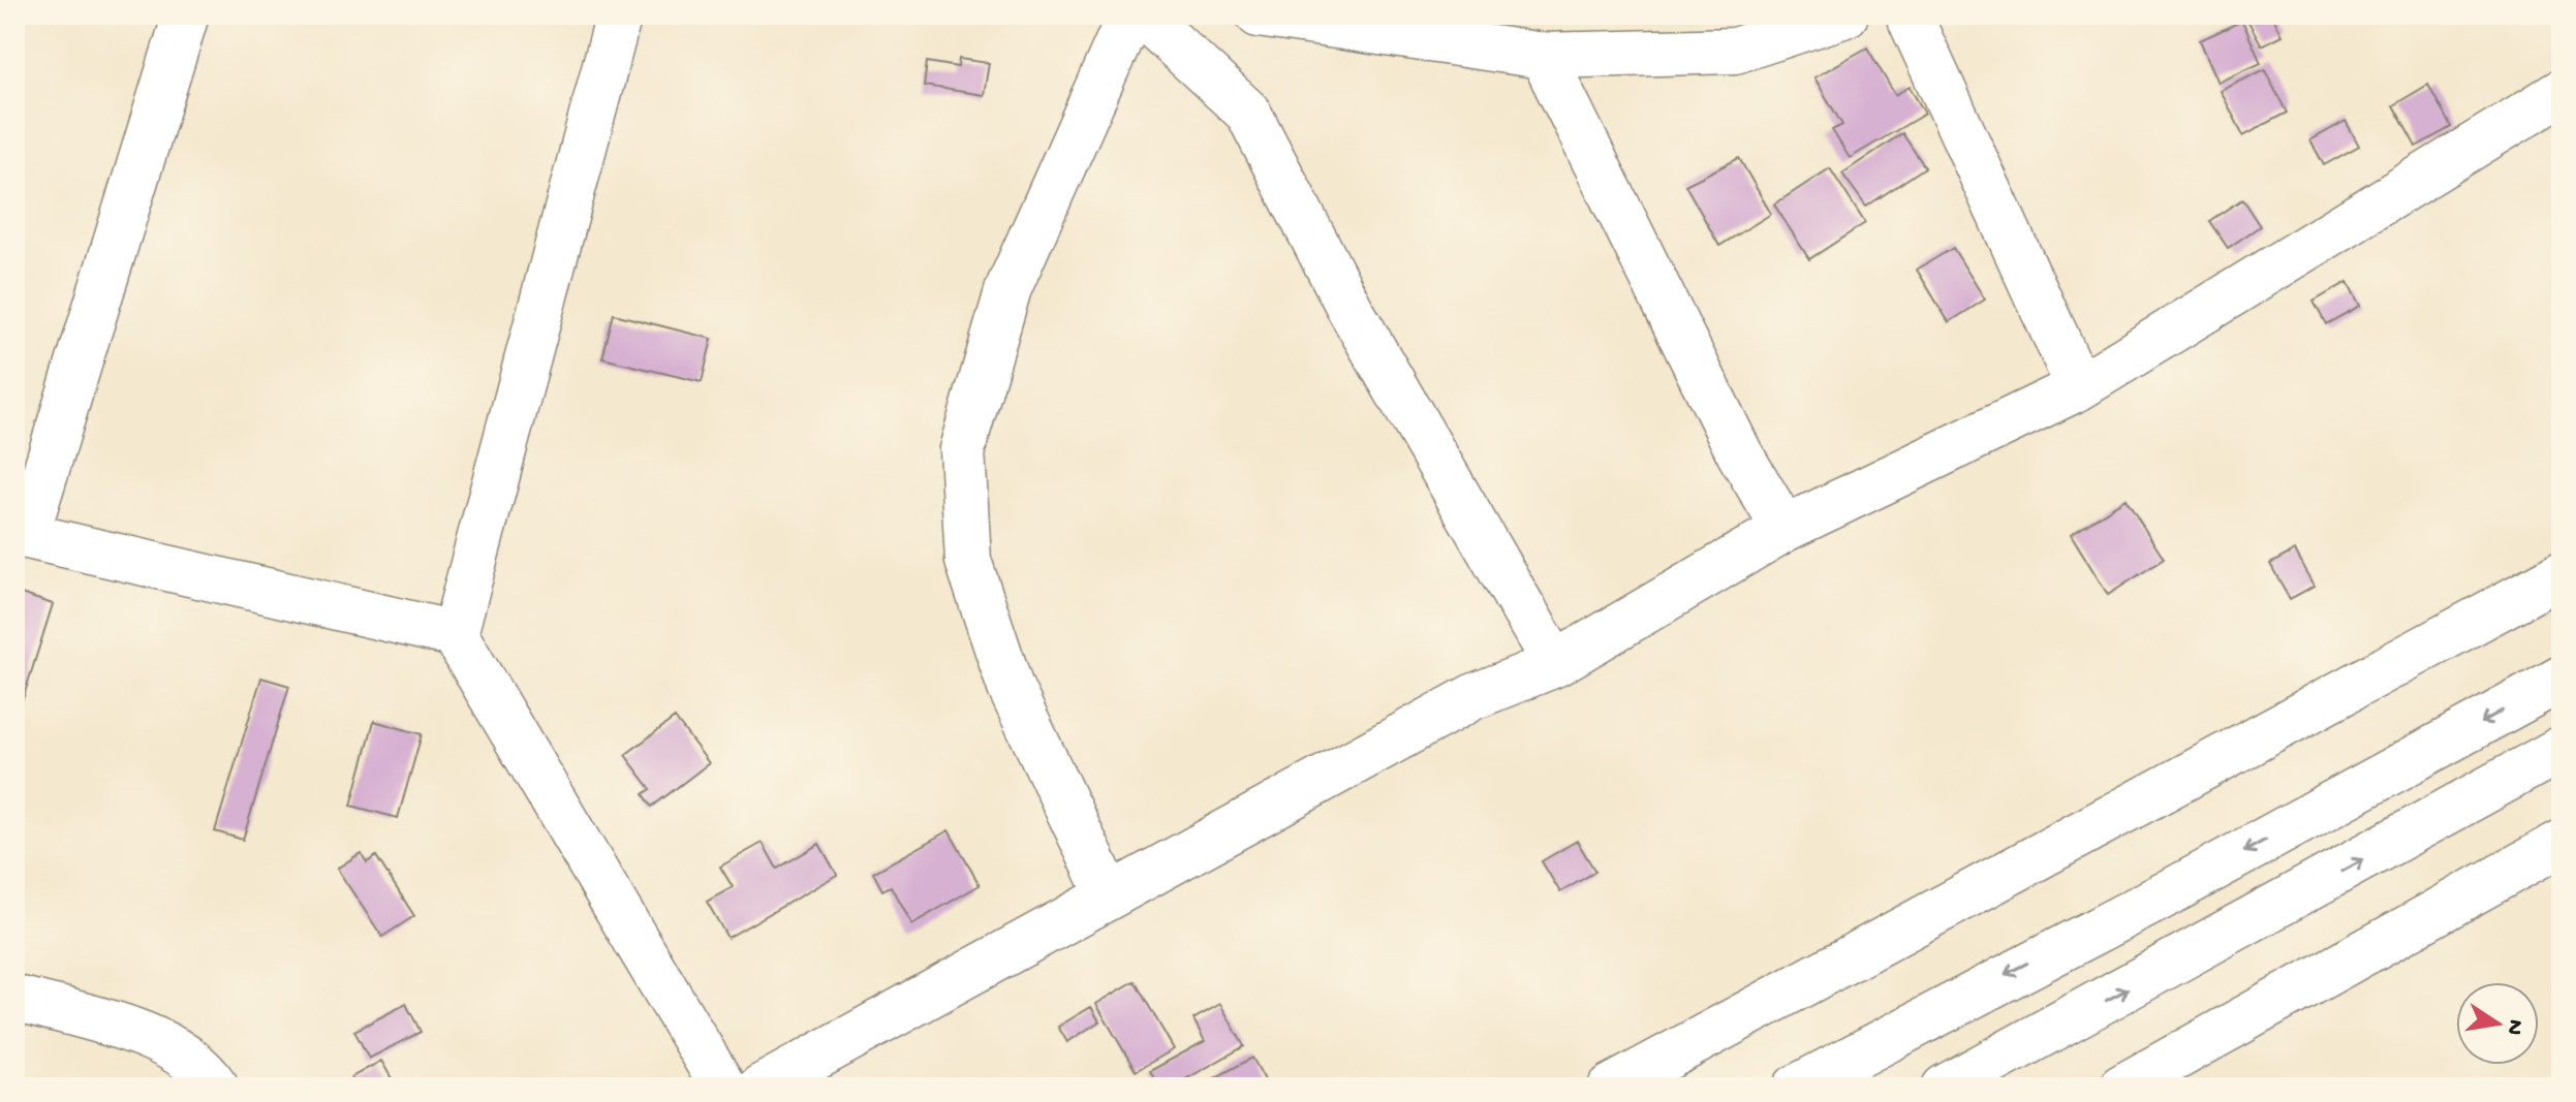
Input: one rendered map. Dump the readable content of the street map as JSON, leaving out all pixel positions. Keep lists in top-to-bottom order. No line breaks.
{"north":"right"}
